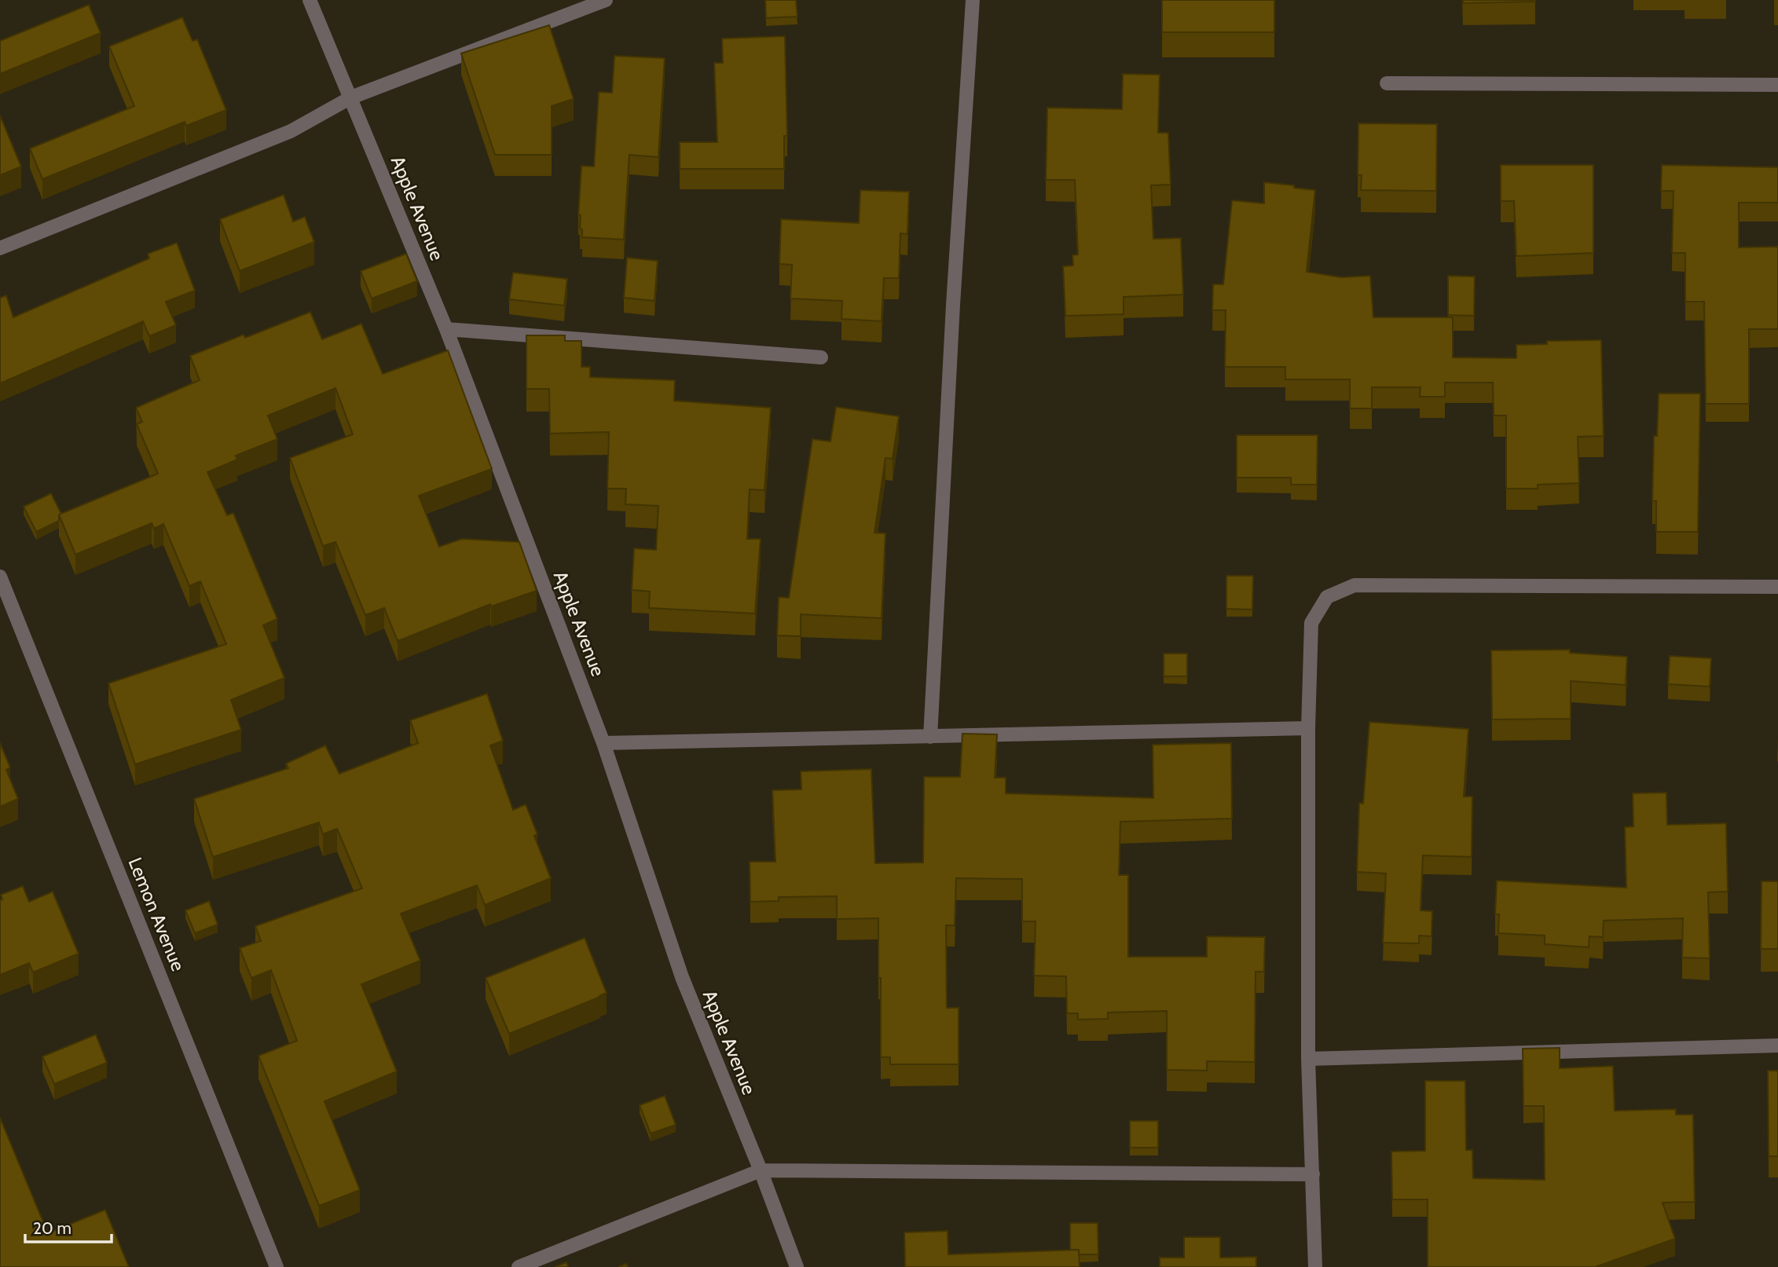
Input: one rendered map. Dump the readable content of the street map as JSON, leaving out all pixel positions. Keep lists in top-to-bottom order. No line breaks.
{"streets":{"street":["Apple Avenue","Lemon Avenue"]},"scale_bar":"20 m"}
